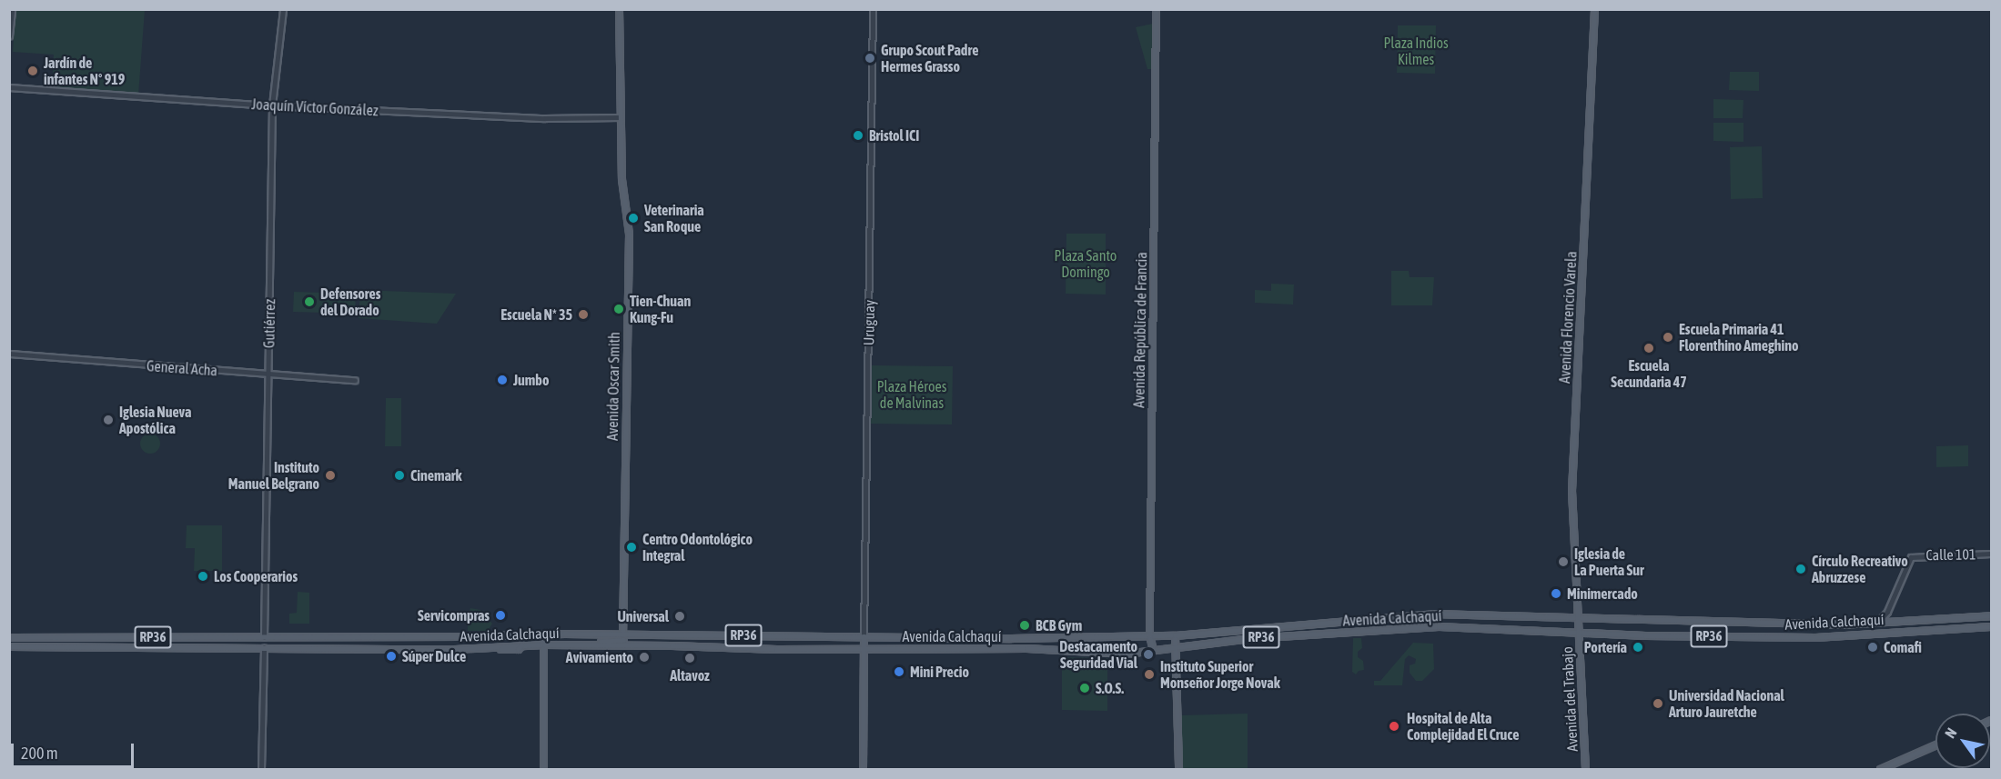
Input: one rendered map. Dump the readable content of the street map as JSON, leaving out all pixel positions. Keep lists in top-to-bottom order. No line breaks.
{"streets":{"main road":["Avenida Florencio Varela","Avenida República de Francia","Avenida Oscar Smith","Avenida Calchaquí","RP36","Avenida del Trabajo"],"street":["Joaquín Víctor González","Uruguay","Gutiérrez","General Acha","Calle 101"]},"crossings":[["Joaquín Víctor González","Gutiérrez"],["Joaquín Víctor González","Avenida Oscar Smith"],["Avenida Florencio Varela","Avenida Calchaquí"],["Avenida Florencio Varela","Avenida del Trabajo"],["Uruguay","Avenida Calchaquí"],["Gutiérrez","General Acha"],["Gutiérrez","Avenida Calchaquí"],["Avenida República de Francia","Avenida Calchaquí"],["Avenida Oscar Smith","Avenida Calchaquí"],["Calle 101","Avenida Calchaquí"],["Avenida Calchaquí","Avenida del Trabajo"]],"parks":["Plaza Indios Kilmes","Plaza Santo Domingo","Plaza Héroes de Malvinas"],"places":["Grupo Scout Padre Hermes Grasso","Jardín de infantes N° 919","Bristol ICI","Veterinaria San Roque","Defensores del Dorado","Tien-Chuan Kung-Fu","Escuela N* 35","Escuela Primaria 41 Florenthino Ameghino","Escuela Secundaria 47","Jumbo","Iglesia Nueva Apostólica","Instituto Manuel Belgrano","Cinemark","Centro Odontológico Integral","Iglesia de La Puerta Sur","Círculo Recreativo Abruzzese","Los Cooperarios","Minimercado","Servicompras","Universal","BCB Gym","Portería","Comafi","Destacamento Seguridad Vial","Súper Dulce","Avivamiento","Altavoz","Mini Precio","Instituto Superior Monseñor Jorge Novak","S.O.S.","Universidad Nacional Arturo Jauretche","Hospital de Alta Complejidad El Cruce"],"scale_bar":"200 m","north":"top left"}
